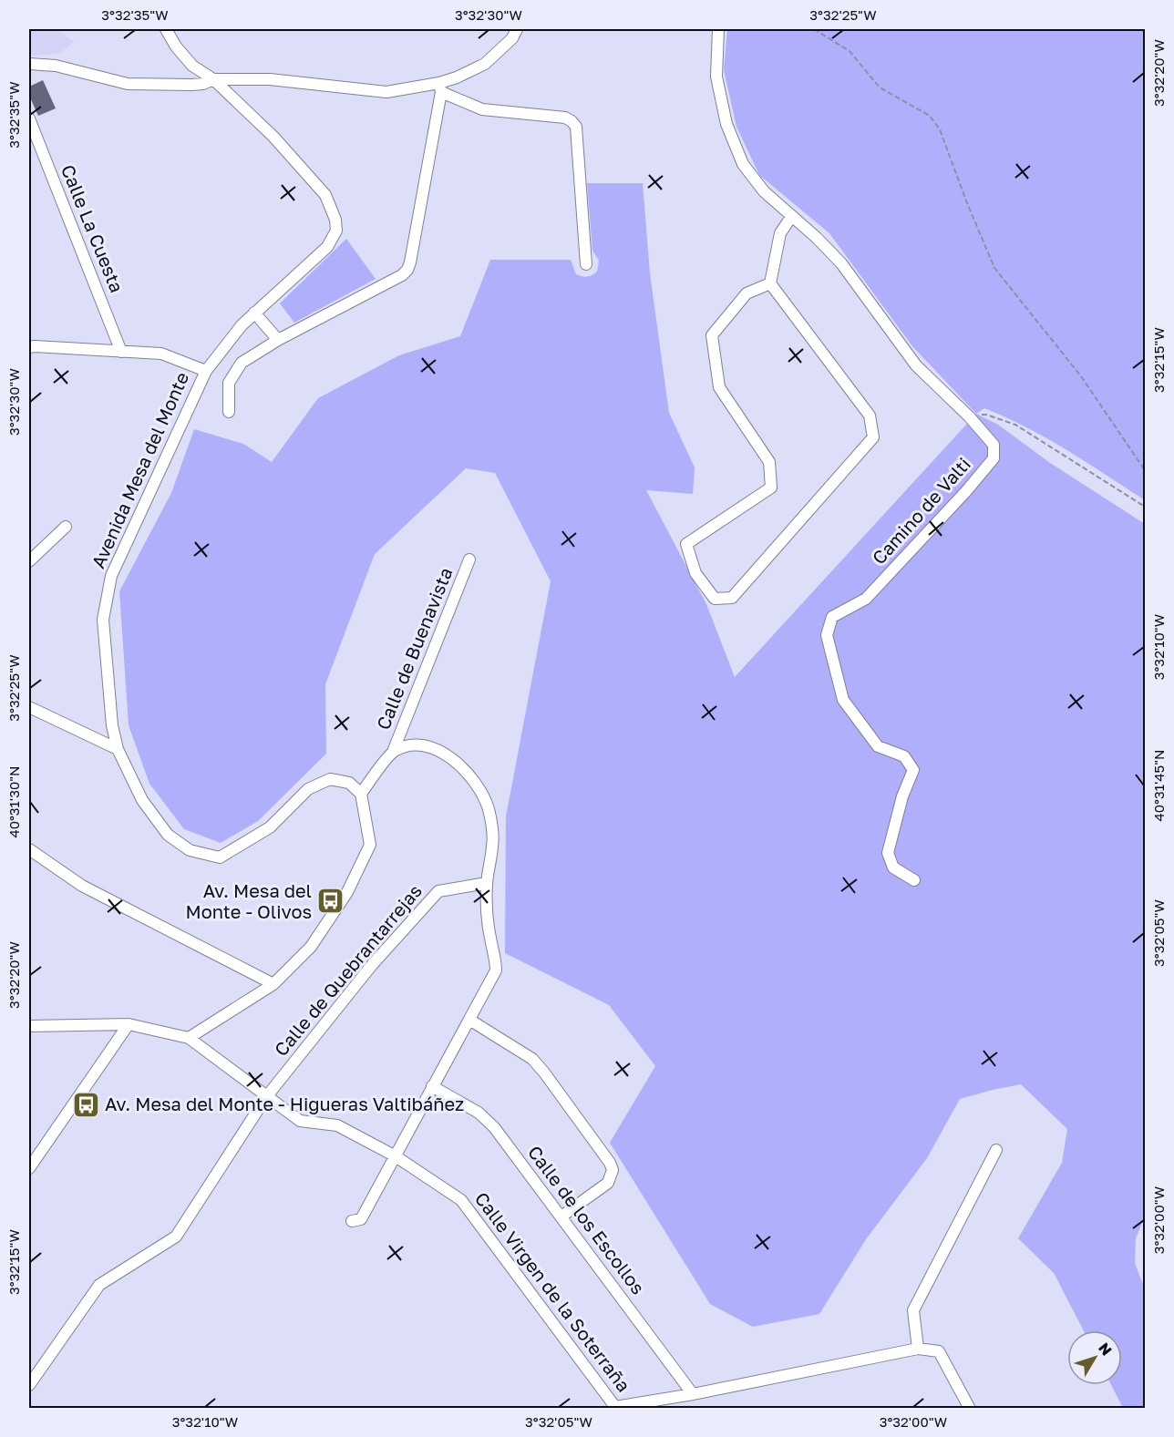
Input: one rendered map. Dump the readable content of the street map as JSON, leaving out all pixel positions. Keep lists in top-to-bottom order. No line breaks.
{"streets":{"street":["Calle La Cuesta","Avenida Mesa del Monte","Camino de Valti","Calle de Buenavista","Calle de Quebrantarrejas","Calle de los Escollos","Calle Virgen de la Soterraña"]},"crossings":[["Avenida Mesa del Monte","Calle de Buenavista"],["Calle de los Escollos","Calle Virgen de la Soterraña"]],"places":{"bus stop":["Av. Mesa del Monte - Olivos","Av. Mesa del Monte - Higueras Valtibáñez"]},"north":"top right","coordinates":["3°32'35\"W","3°32'30\"W","3°32'25\"W","3°32'20\"W","3°32'15\"W","3°32'10\"W","40°31'45\"N","40°31'30\"N","3°32'05\"W","3°32'00\"W"]}
